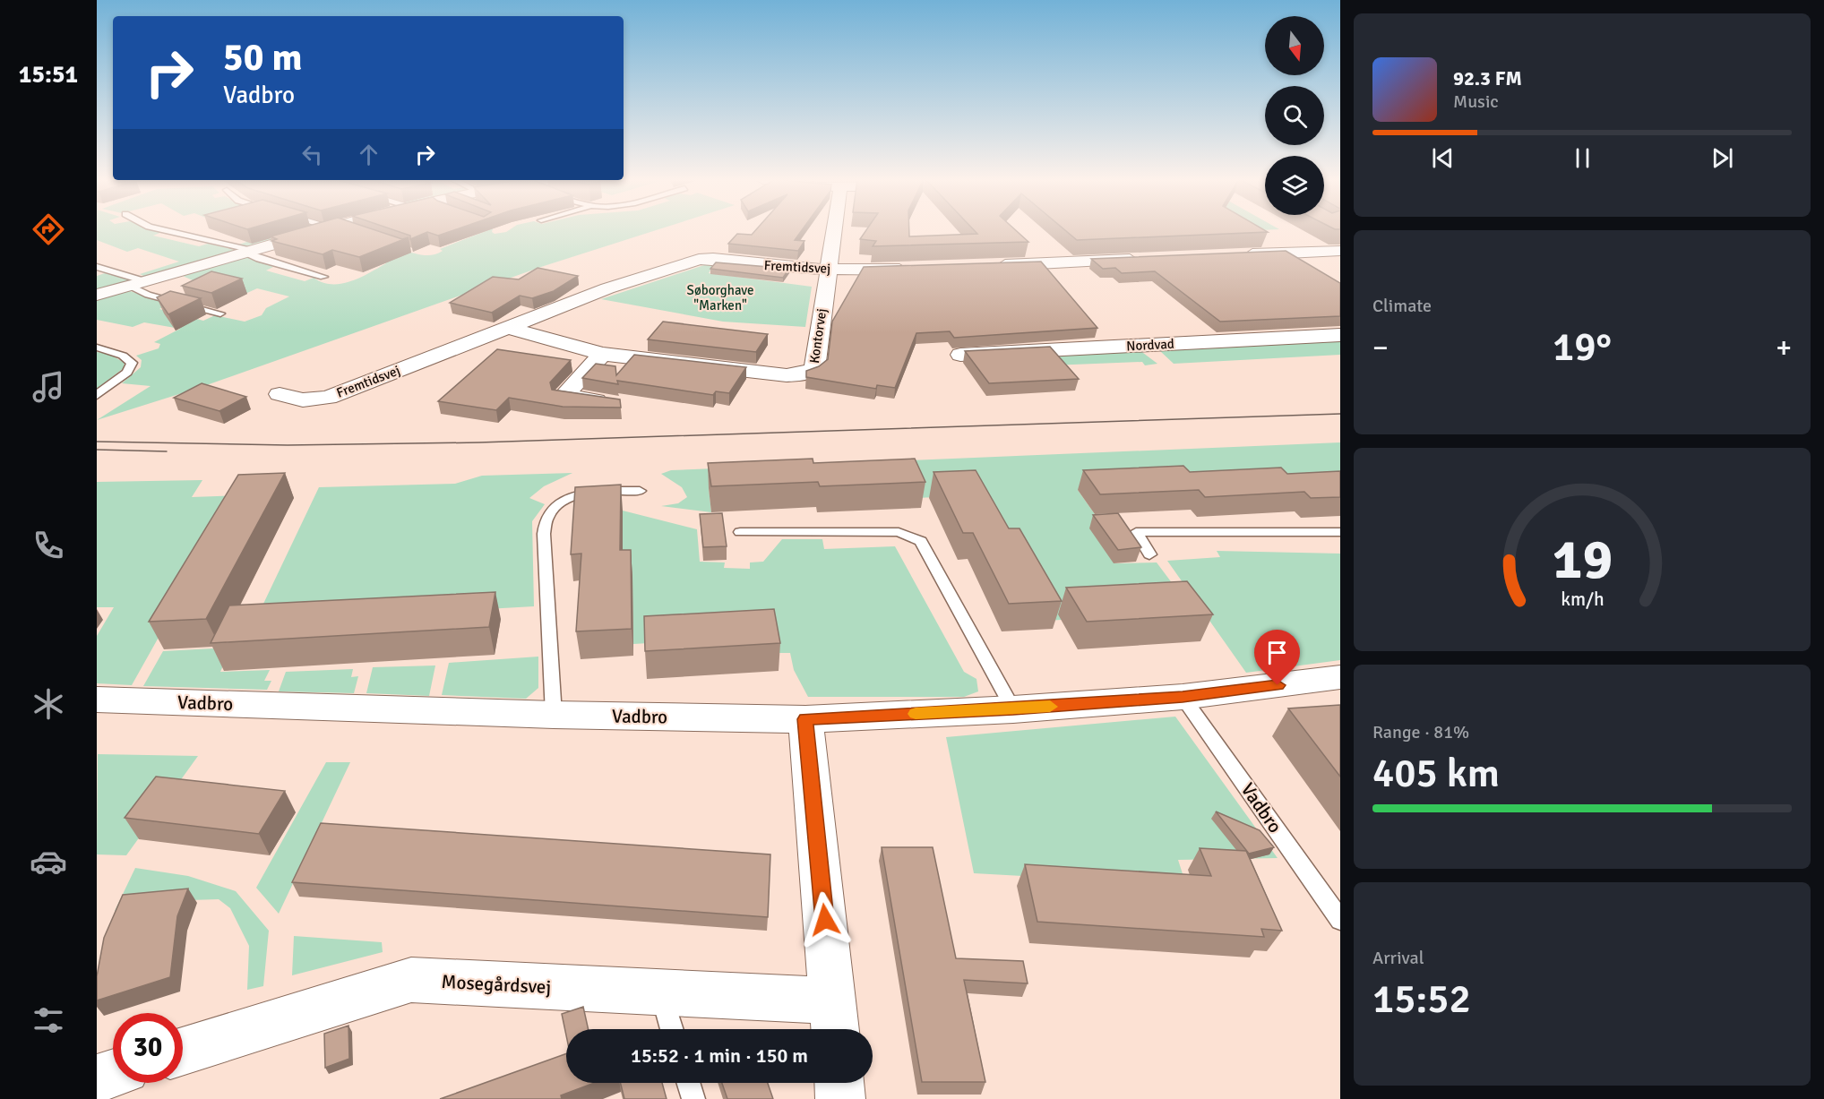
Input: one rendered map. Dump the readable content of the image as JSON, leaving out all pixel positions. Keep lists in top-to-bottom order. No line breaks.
{"streets":{"street":["Fremtidsvej","Kontorvej","Nordvad","Vadbro","Mosegårdsvej"]},"crossings":[["Fremtidsvej","Kontorvej"]],"parks":["Søborghave \"Marken\""],"north":"bottom","page":{"tabs":"15:51","turn":["50 m","Vadbro"],"song":["92.3 FM","Music"],"tile":["Climate",["Range · 81%","405 km"],["Arrival","15:52"]],"heat":["−","19°","+"],"limit":"30","trip":"15:52 · 1 min · 150 m","gauge":["19","km/h"]}}
